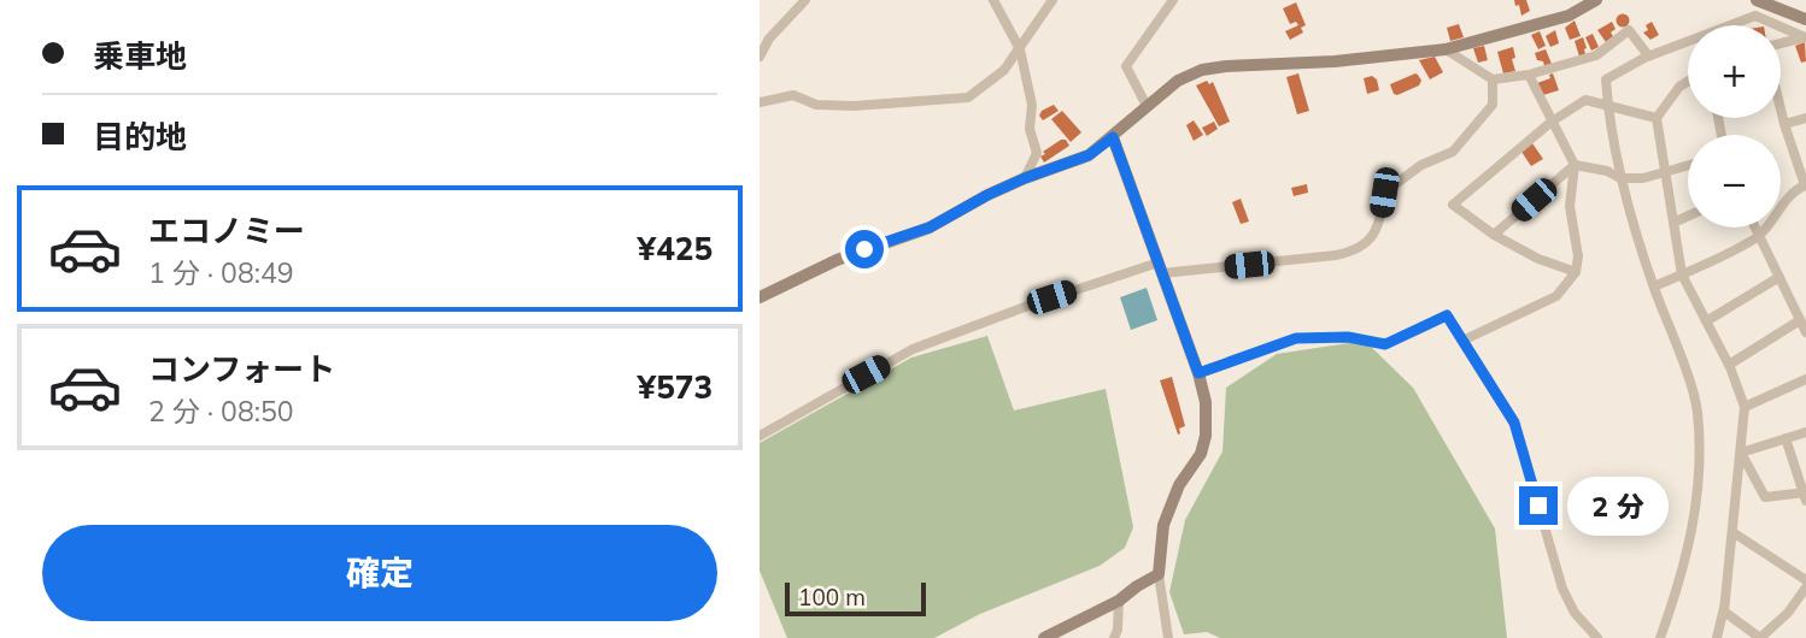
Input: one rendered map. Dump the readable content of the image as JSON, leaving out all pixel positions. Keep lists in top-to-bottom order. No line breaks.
{"scale_bar":"100 m","page":{"banner":["乗車地","目的地"],"map_buttons":["+","−"],"list":[{"name":"エコノミー","note":"1 分 · 08:49","value":"¥425"},{"name":"コンフォート","note":"2 分 · 08:50","value":"¥573"}],"bubble":"2 分","buttons":"確定","scale":"100 m"}}
